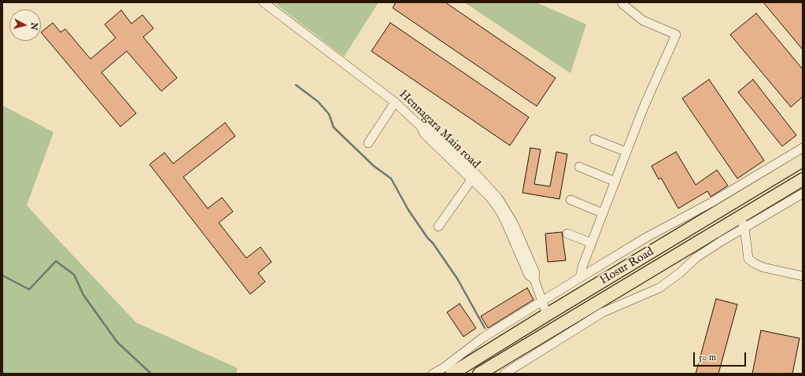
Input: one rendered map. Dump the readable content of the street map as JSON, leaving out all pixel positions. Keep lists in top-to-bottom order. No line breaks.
{"streets":{"highway":["Hosur Road"],"street":["Hennagara Main road"]},"crossings":[["Hennagara Main road","Hosur Road"]],"scale_bar":"50 m","north":"right"}
